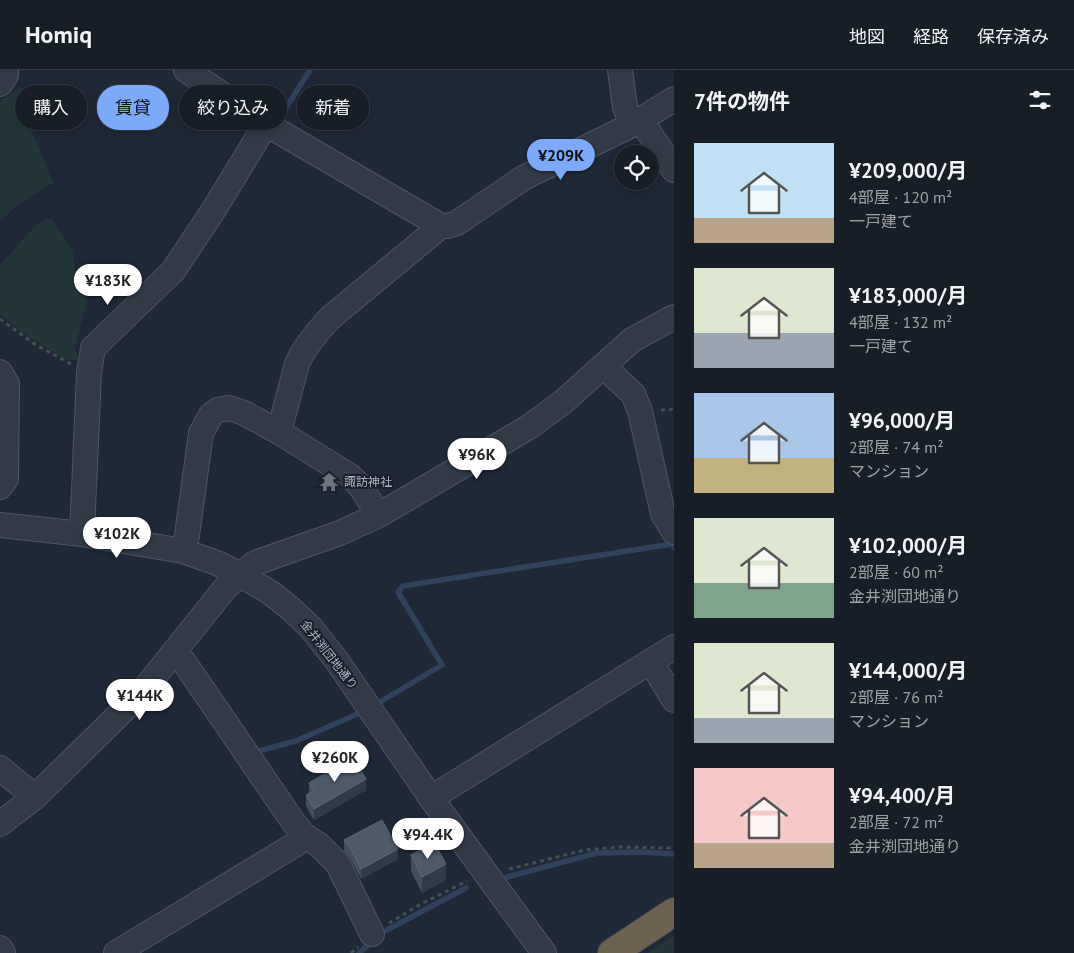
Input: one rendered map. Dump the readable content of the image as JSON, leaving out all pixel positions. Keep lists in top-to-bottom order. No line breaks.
{"streets":{"street":["金井渕団地通り"]},"places":{"temple":["諏訪神社"]},"page":{"header":"Homiq","nav":["地図","経路","保存済み"],"heading":"7件の物件","chip":["購入","賃貸","絞り込み","新着"],"list":[{"name":"¥209,000/月","note":"4部屋 · 120 m² · 一戸建て"},{"name":"¥183,000/月","note":"4部屋 · 132 m² · 一戸建て"},{"name":"¥96,000/月","note":"2部屋 · 74 m² · マンション"},{"name":"¥102,000/月","note":"2部屋 · 60 m² · 金井渕団地通り"},{"name":"¥144,000/月","note":"2部屋 · 76 m² · マンション"},{"name":"¥94,400/月","note":"2部屋 · 72 m² · 金井渕団地通り"}],"price":["¥209K","¥183K","¥96K","¥102K","¥144K","¥260K","¥94.4K"]}}
